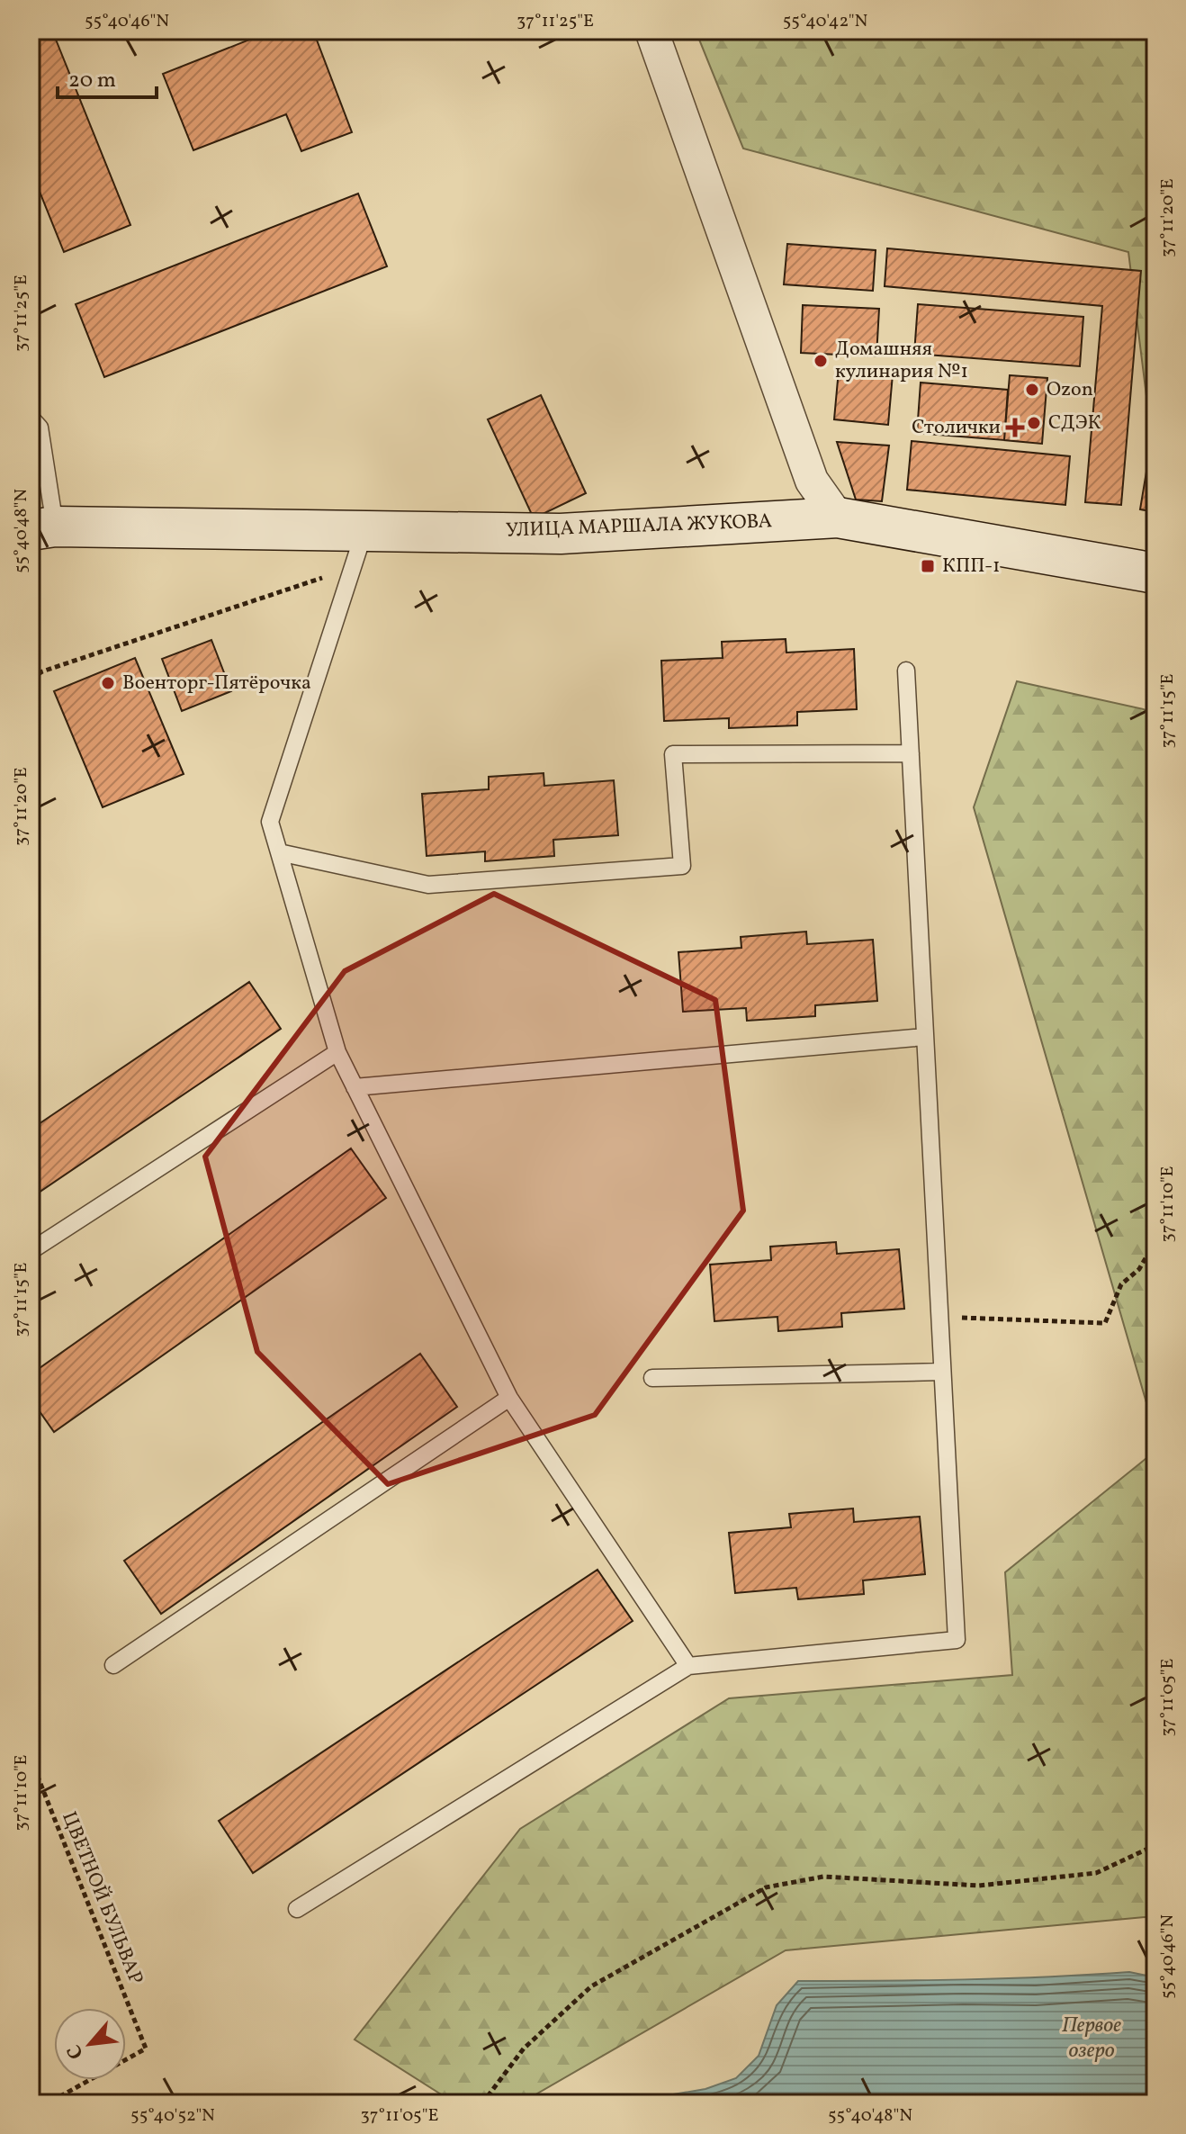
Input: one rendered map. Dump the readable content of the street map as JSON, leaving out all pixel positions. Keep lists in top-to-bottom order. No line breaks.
{"streets":{"street":["УЛИЦА МАРШАЛА ЖУКОВА"],"path":["ЦВЕТНОЙ БУЛЬВАР"]},"water":["Первое озеро"],"places":{"other":["Домашняя кулинария №1","Ozon","СДЭК","Военторг-Пятёрочка"],"health":["Столички"],"transit":["КПП-1"]},"scale_bar":"20 m","north":"bottom left","coordinates":["55°40'46\"N","37°11'25\"E","55°40'42\"N","37°11'20\"E","55°40'48\"N","37°11'15\"E","37°11'10\"E","37°11'05\"E","55°40'52\"N"]}
